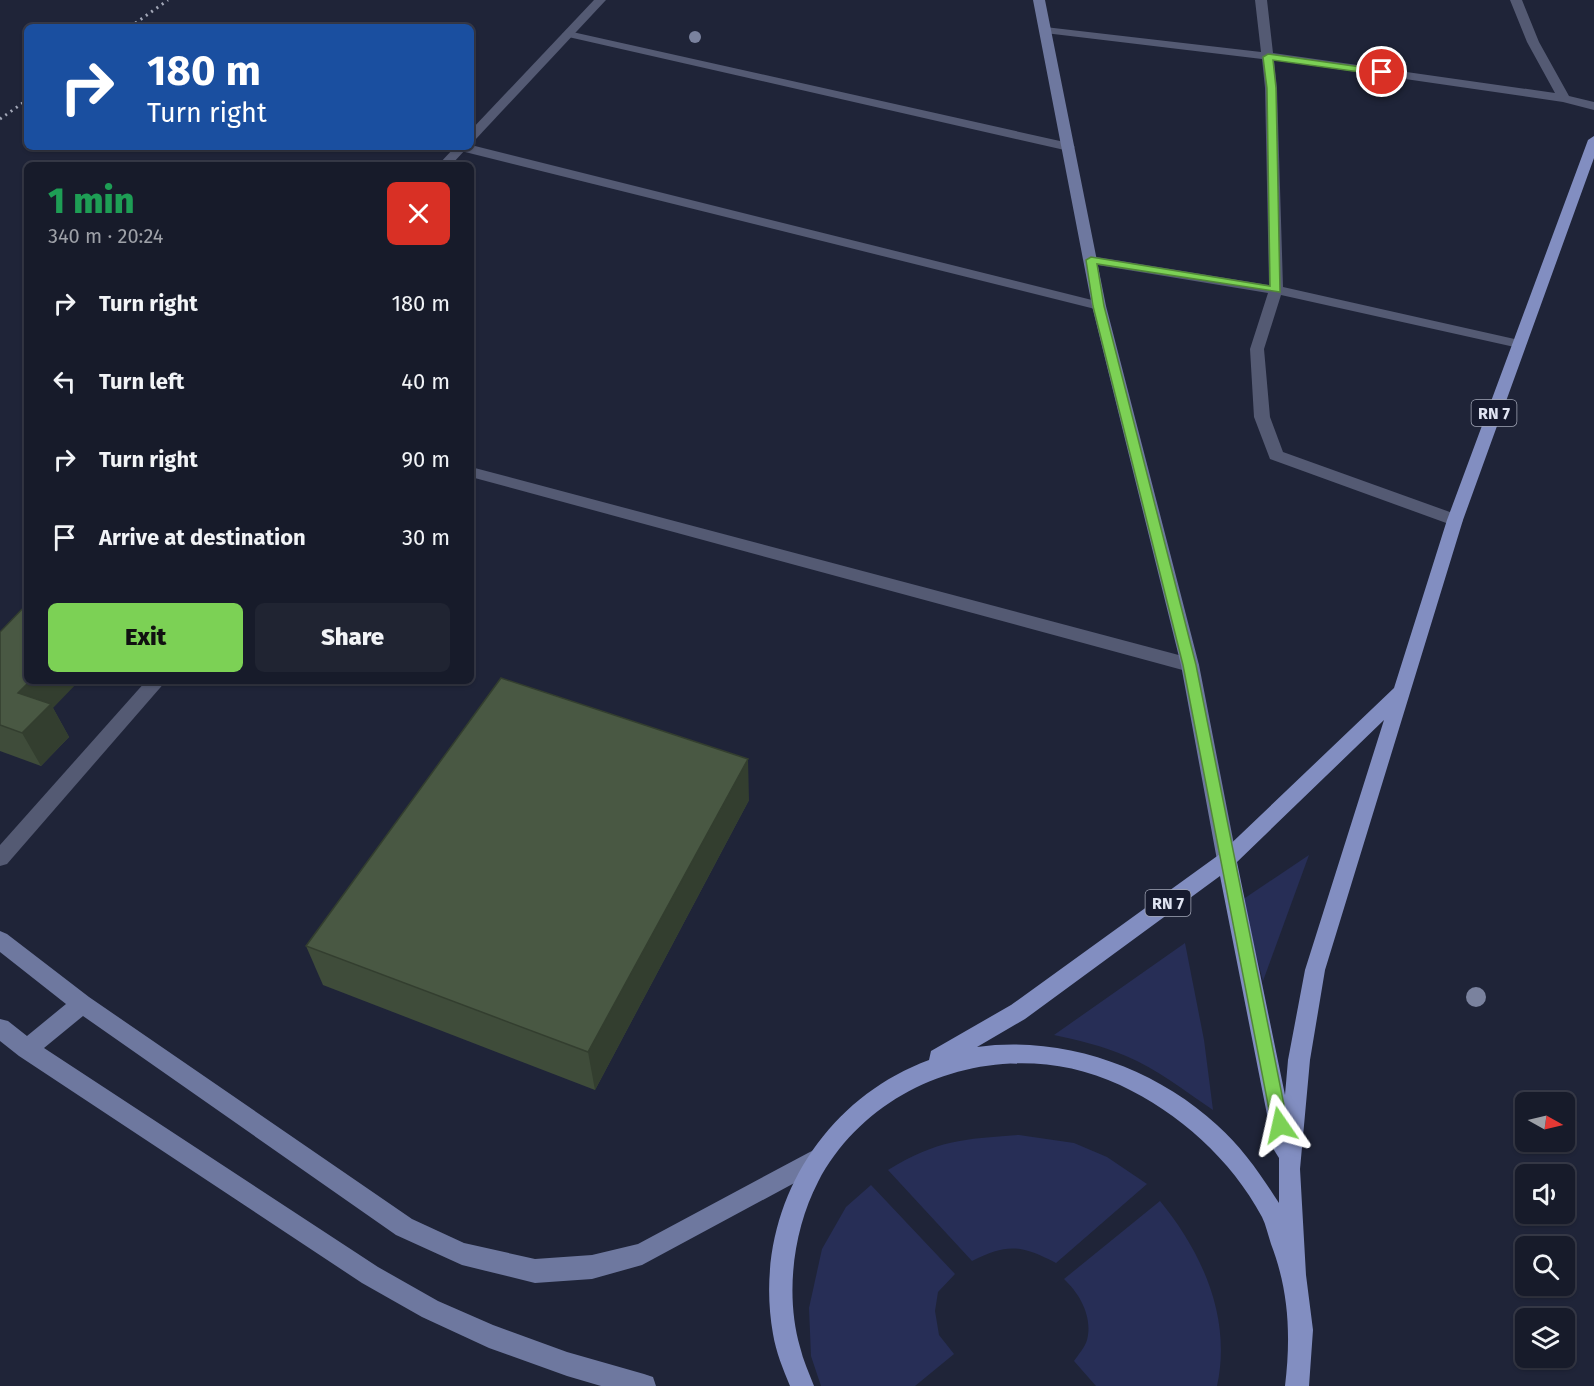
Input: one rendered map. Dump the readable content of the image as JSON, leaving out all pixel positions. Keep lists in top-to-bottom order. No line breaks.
{"streets":{"main road":["RN 7"]},"north":"right","page":{"turn":["180 m","Turn right"],"heading":["1 min","340 m · 20:24"],"list":[{"name":"Turn right","value":"180 m"},{"name":"Turn left","value":"40 m"},{"name":"Turn right","value":"90 m"},{"name":"Arrive at destination","value":"30 m"}],"buttons":["Exit","Share"]}}
